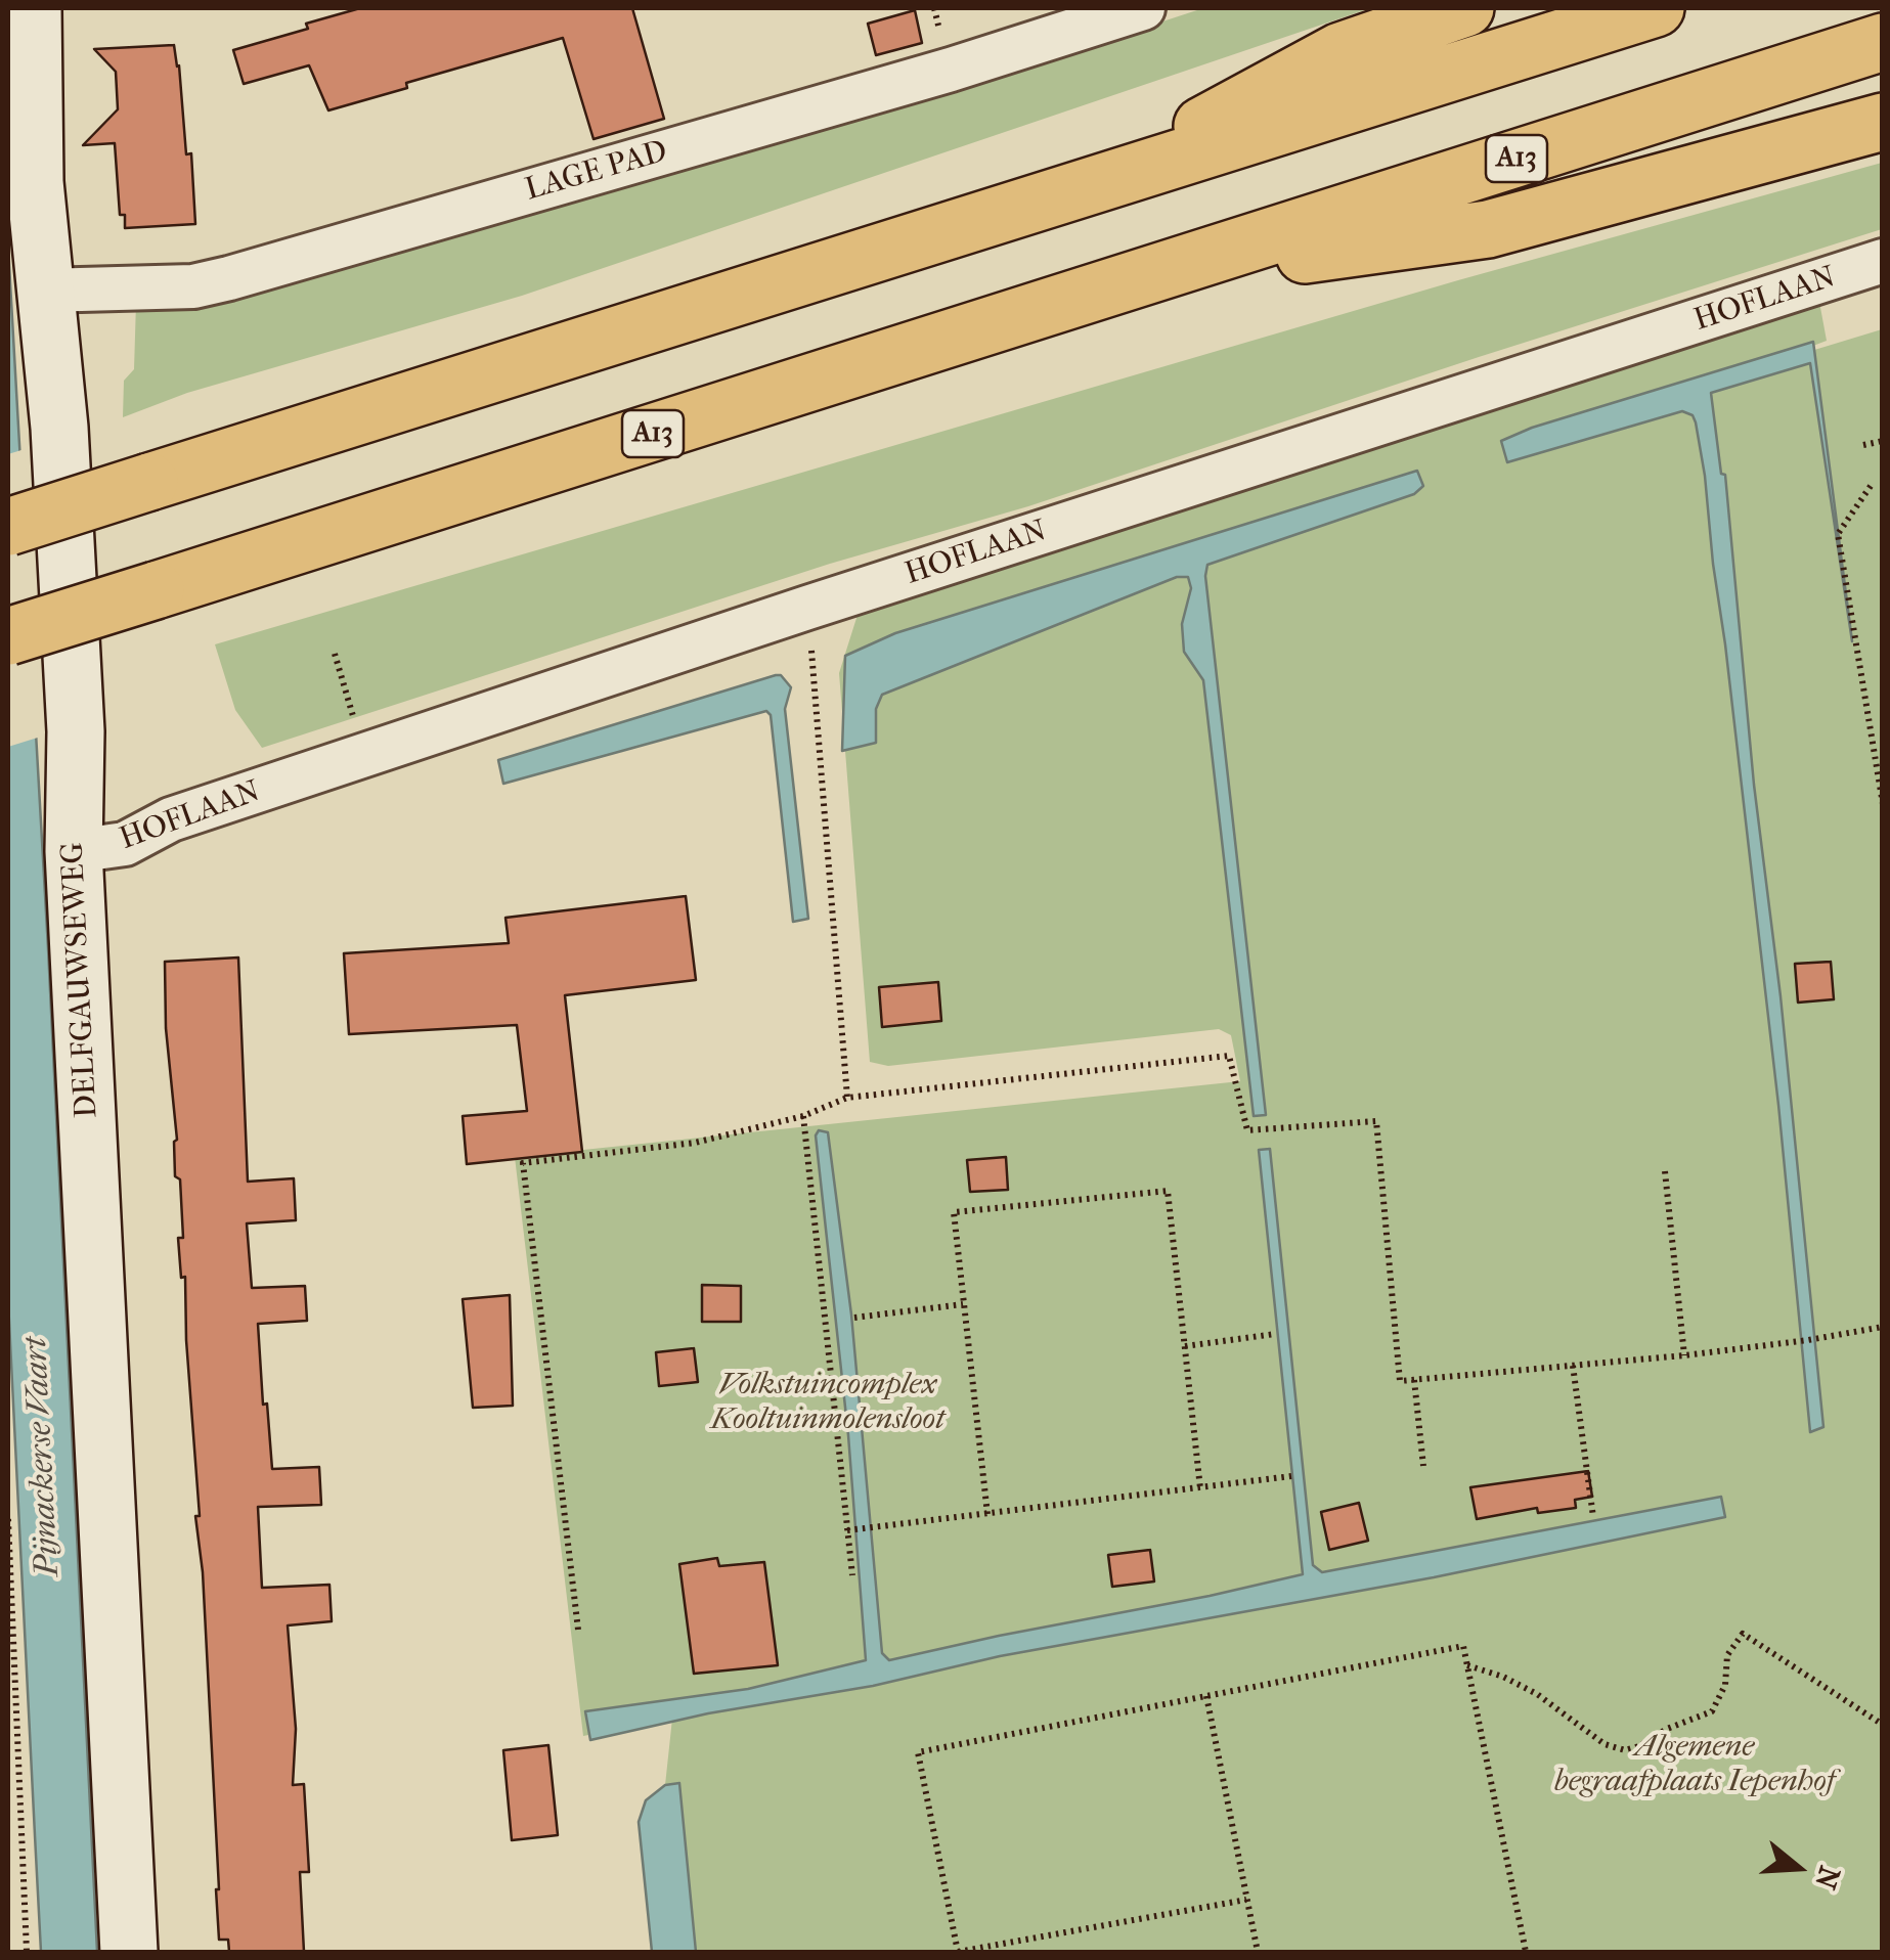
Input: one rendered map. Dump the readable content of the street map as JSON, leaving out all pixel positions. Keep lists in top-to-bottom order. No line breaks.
{"streets":{"highway":["A13"],"street":["LAGE PAD","HOFLAAN","DELFGAUWSEWEG"]},"crossings":[["LAGE PAD","DELFGAUWSEWEG"],["HOFLAAN","DELFGAUWSEWEG"]],"water":["Pijnackerse Vaart"],"parks":["Volkstuincomplex Kooltuinmolensloot","Algemene begraafplaats Iepenhof"],"north":"right"}
